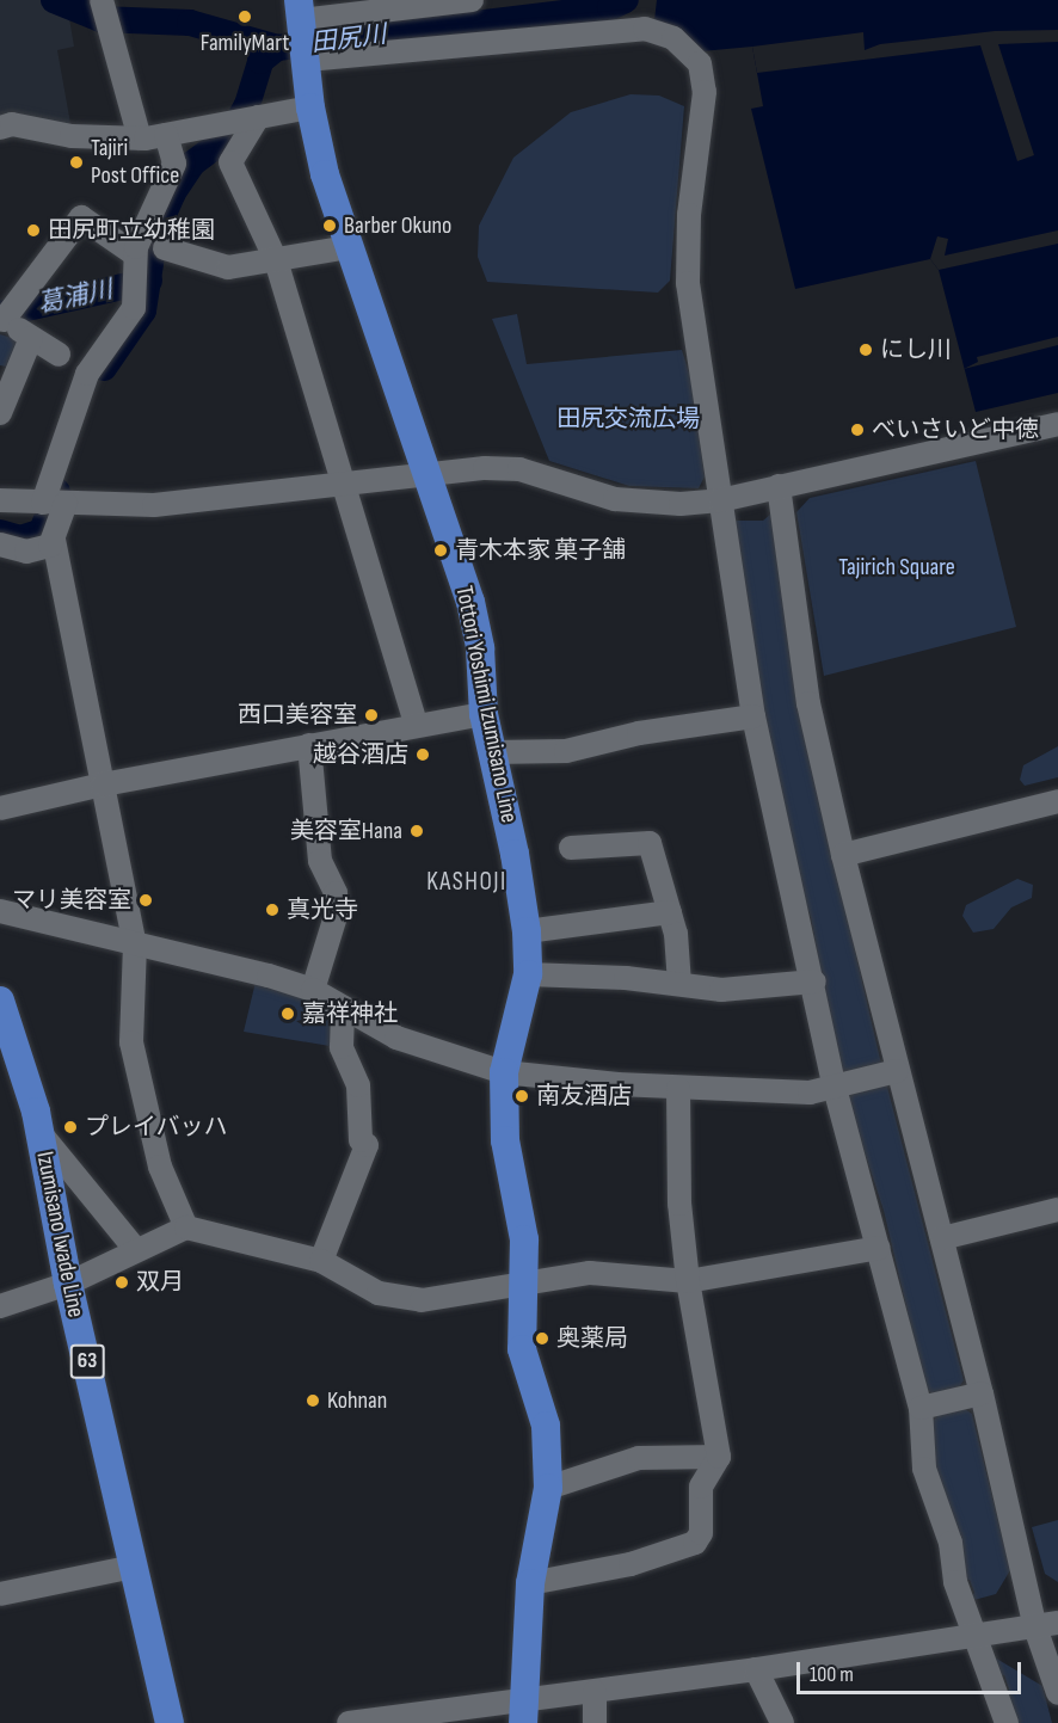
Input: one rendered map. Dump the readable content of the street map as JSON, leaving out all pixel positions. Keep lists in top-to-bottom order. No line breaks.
{"streets":{"main road":["Tottori Yoshimi Izumisano Line","Izumisano Iwade Line","63"]},"districts":["KASHOJI"],"water":["田尻川","葛浦川"],"parks":["田尻交流広場","Tajirich Square"],"places":["FamilyMart","Tajiri Post Office","Barber Okuno","田尻町立幼稚園","にし川","べいさいど中徳","青木本家 菓子舗","西口美容室","越谷酒店","美容室Hana","マリ美容室","真光寺","嘉祥神社","南友酒店","プレイバッハ","双月","奥薬局","Kohnan"],"scale_bar":"100 m"}
